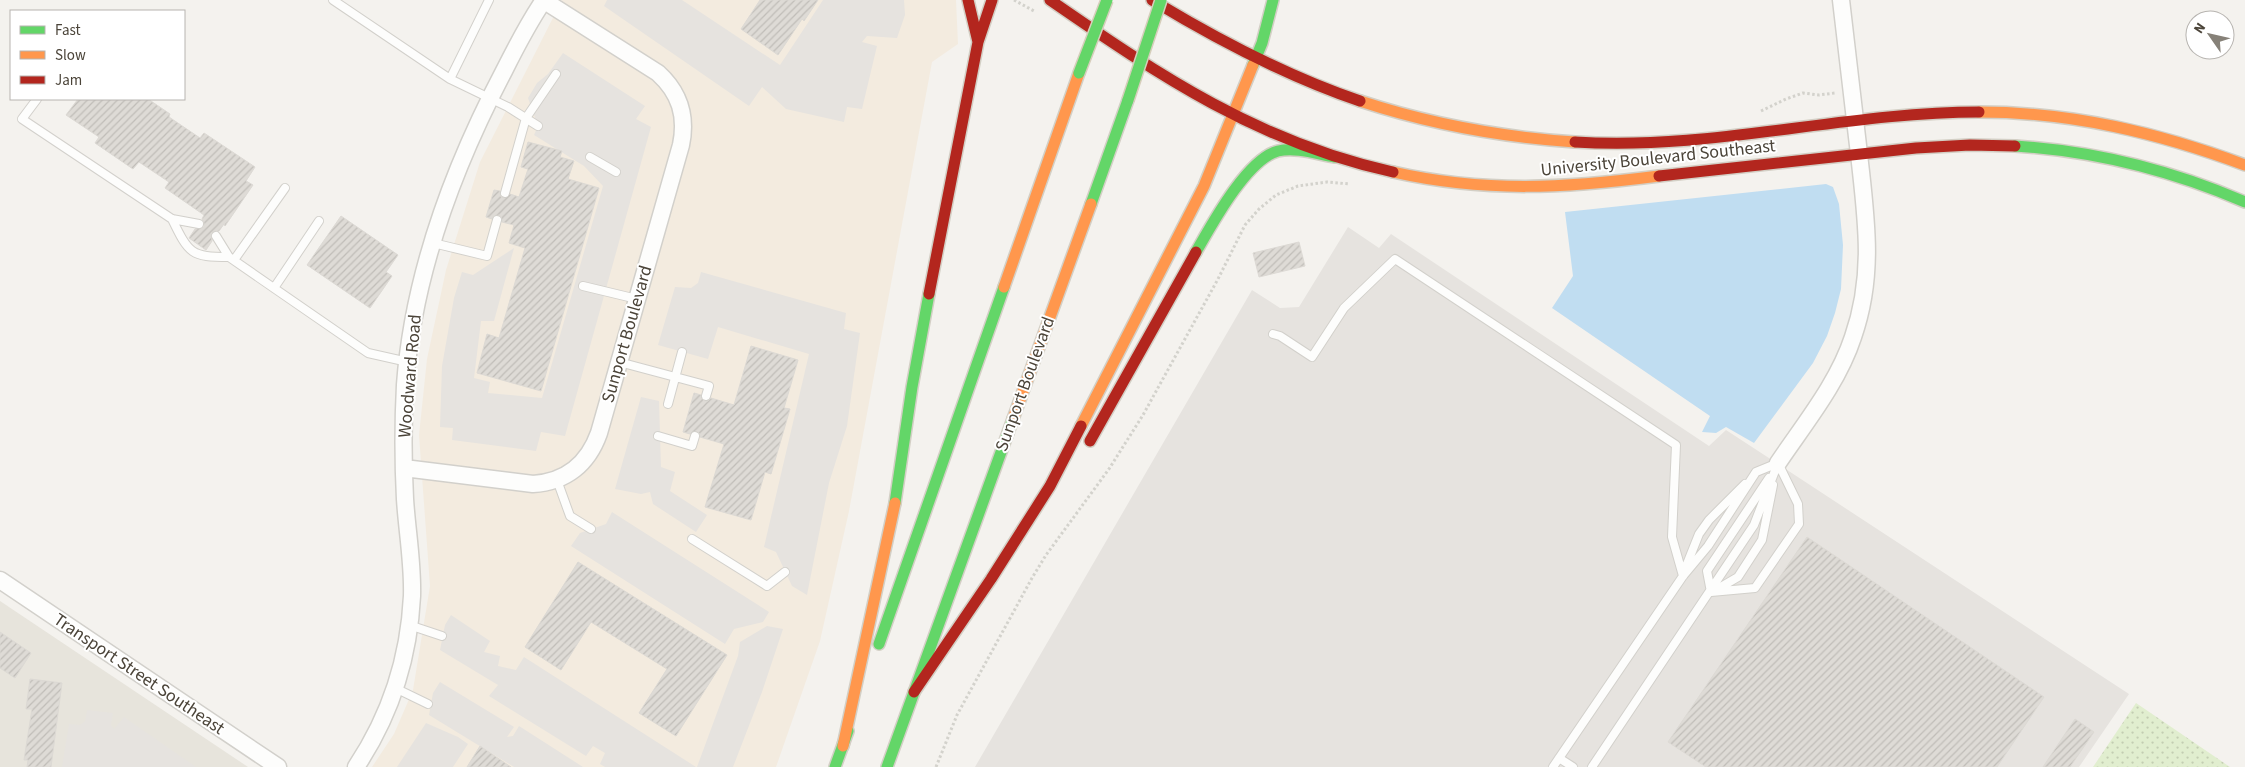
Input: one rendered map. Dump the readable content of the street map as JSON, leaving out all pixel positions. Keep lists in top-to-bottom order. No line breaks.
{"streets":{"main road":["University Boulevard Southeast","Sunport Boulevard"],"street":["Woodward Road","Transport Street Southeast"]},"crossings":[["Sunport Boulevard","Woodward Road"]],"legend":["Fast","Slow","Jam"],"north":"top left"}
